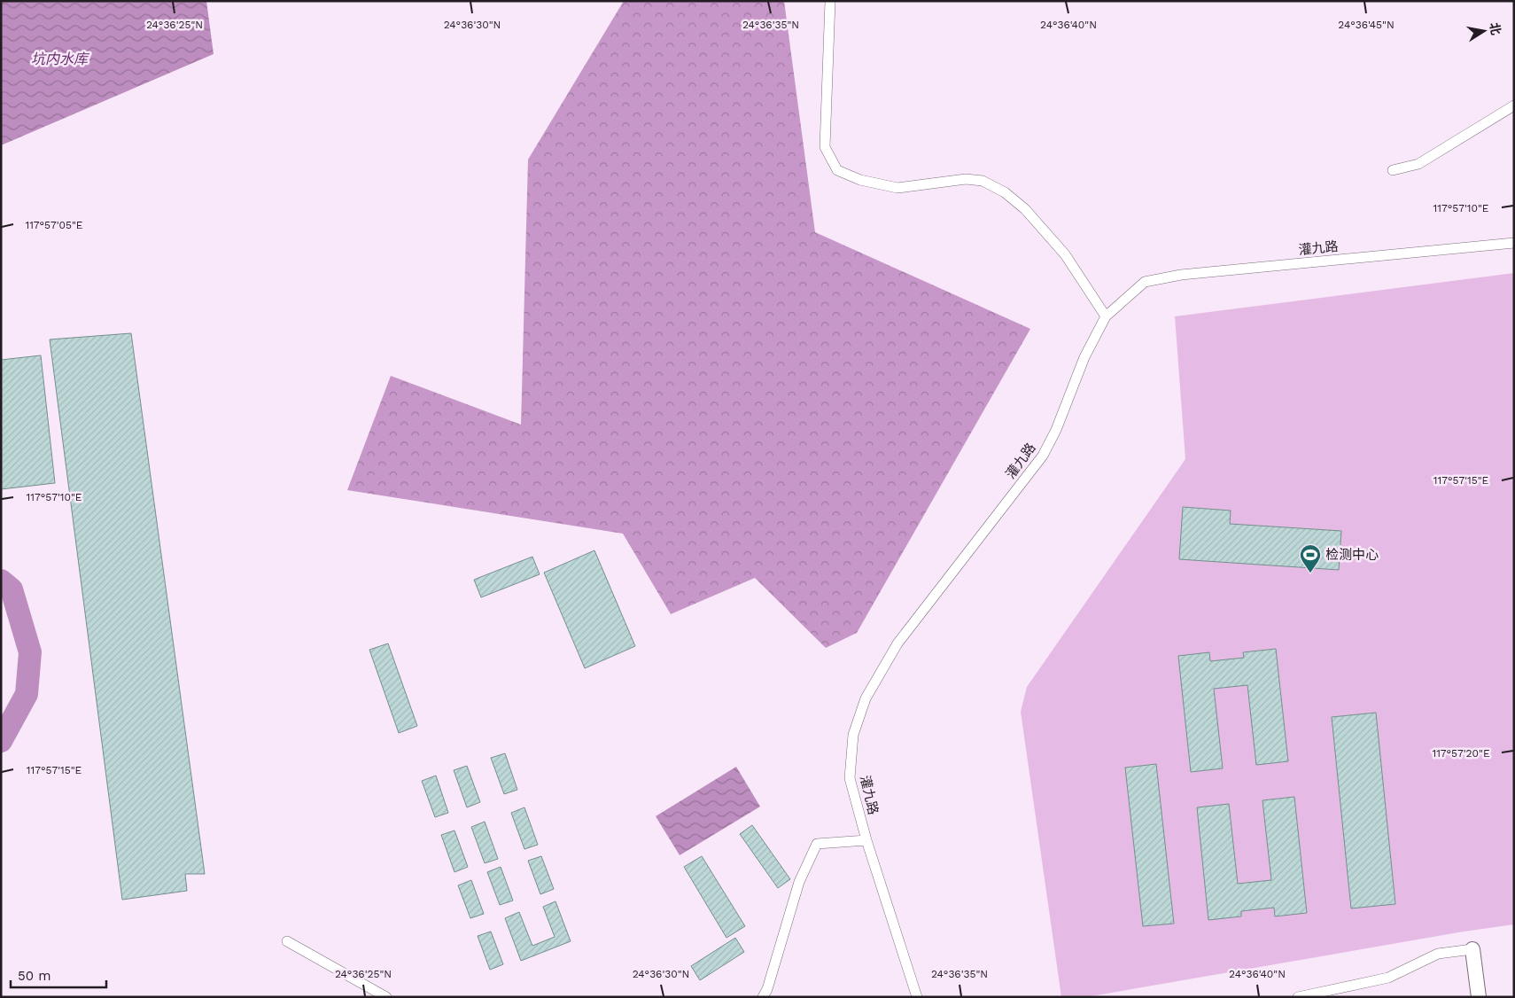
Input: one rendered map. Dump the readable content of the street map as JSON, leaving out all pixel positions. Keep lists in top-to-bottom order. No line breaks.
{"streets":{"street":["灌九路"]},"water":["坑内水库"],"places":{"sports":["检测中心"]},"scale_bar":"50 m","north":"right","coordinates":["24°36'25\"N","24°36'30\"N","24°36'35\"N","24°36'40\"N","24°36'45\"N","117°57'10\"E","117°57'05\"E","117°57'15\"E","117°57'20\"E"]}
